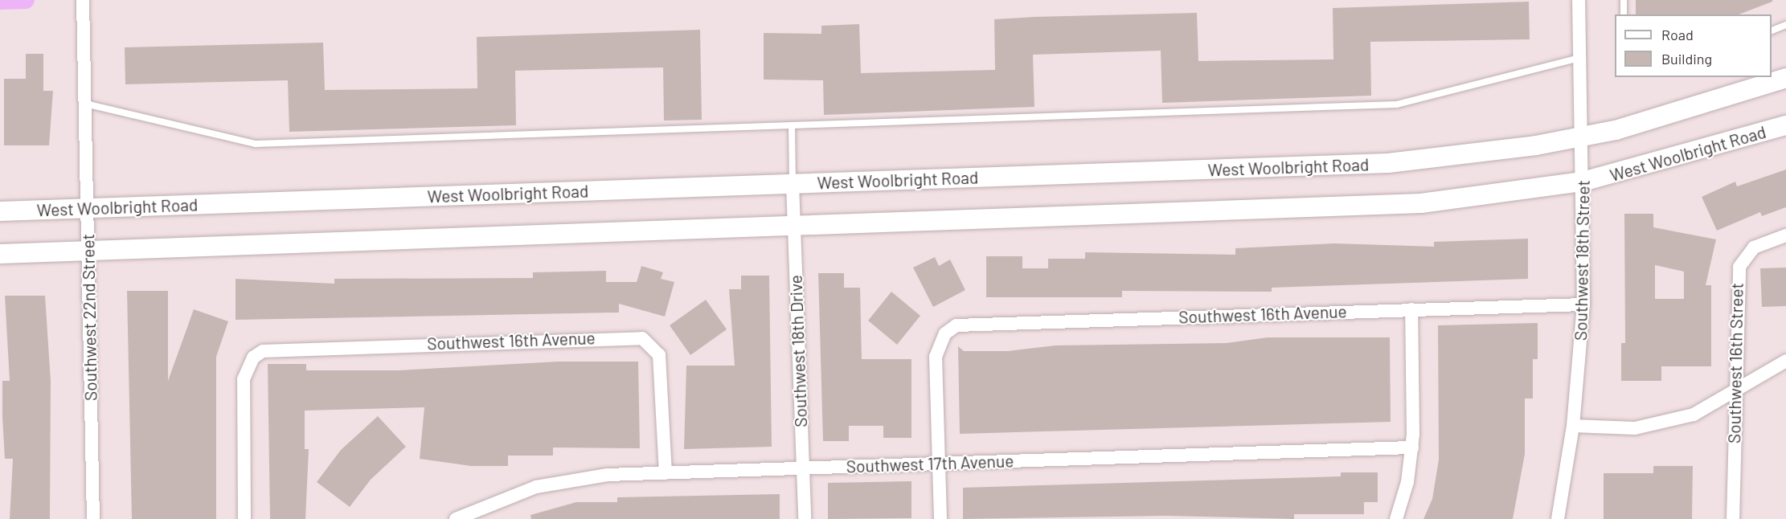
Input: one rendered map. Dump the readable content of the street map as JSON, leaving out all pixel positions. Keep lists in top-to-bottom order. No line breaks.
{"streets":{"main road":["West Woolbright Road"],"street":["Southwest 18th Street","Southwest 16th Avenue","Southwest 22nd Street","Southwest 18th Drive","Southwest 16th Street","Southwest 17th Avenue"]},"crossings":[["West Woolbright Road","Southwest 18th Street"],["West Woolbright Road","Southwest 22nd Street"],["West Woolbright Road","Southwest 18th Drive"],["Southwest 18th Street","Southwest 16th Avenue"],["Southwest 16th Avenue","Southwest 17th Avenue"],["Southwest 18th Drive","Southwest 17th Avenue"]],"legend":["Road","Building"]}
